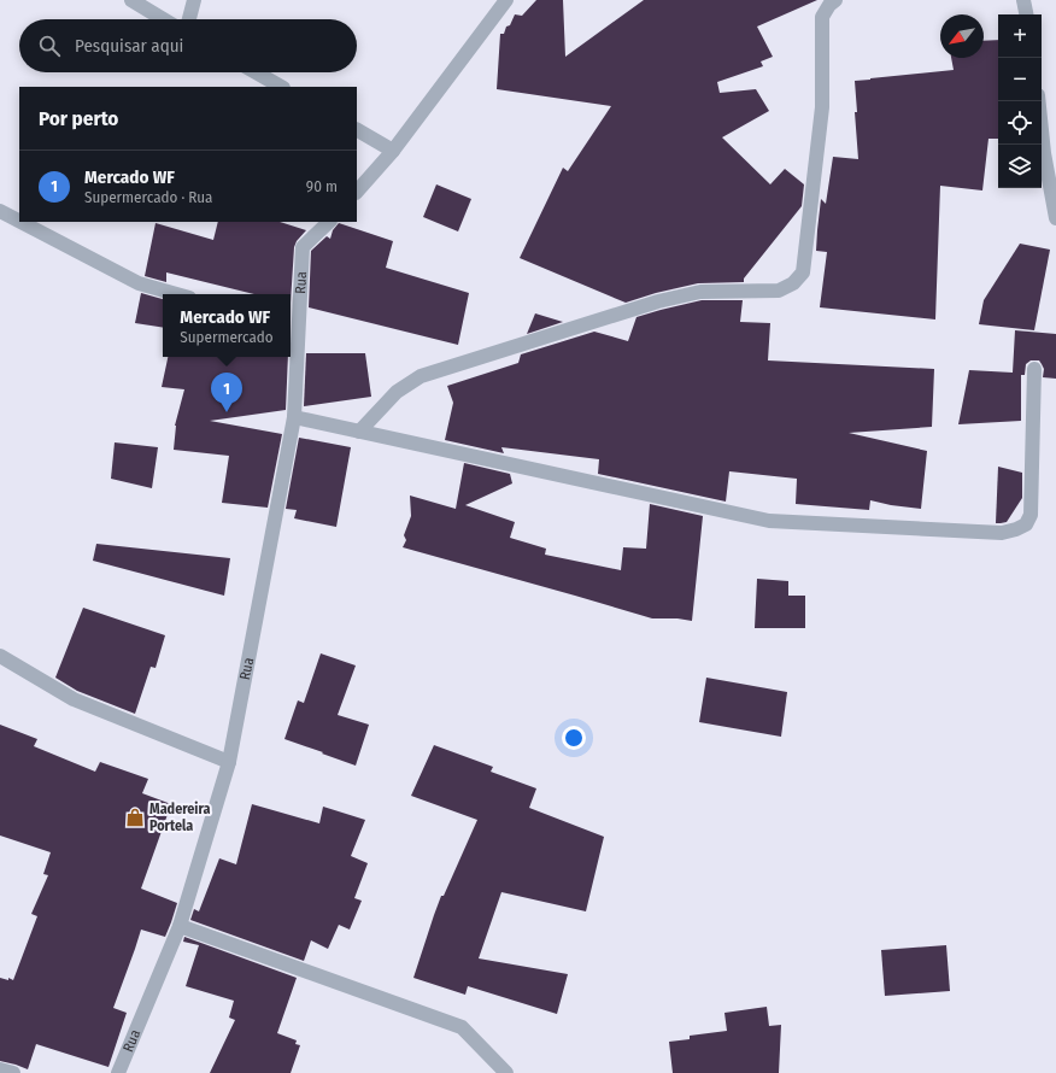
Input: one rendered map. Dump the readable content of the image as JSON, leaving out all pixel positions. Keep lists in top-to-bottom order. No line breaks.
{"streets":{"street":["Rua"]},"places":{"shop":["Madereira Portela"]},"north":"bottom left","page":{"map_buttons":["+","−"],"search":"Pesquisar aqui","heading":"Por perto","list":[{"mark":"1","name":"Mercado WF","note":"Supermercado · Rua","value":"90 m"}],"popup":["Mercado WF","Supermercado"],"pins":"1"}}
